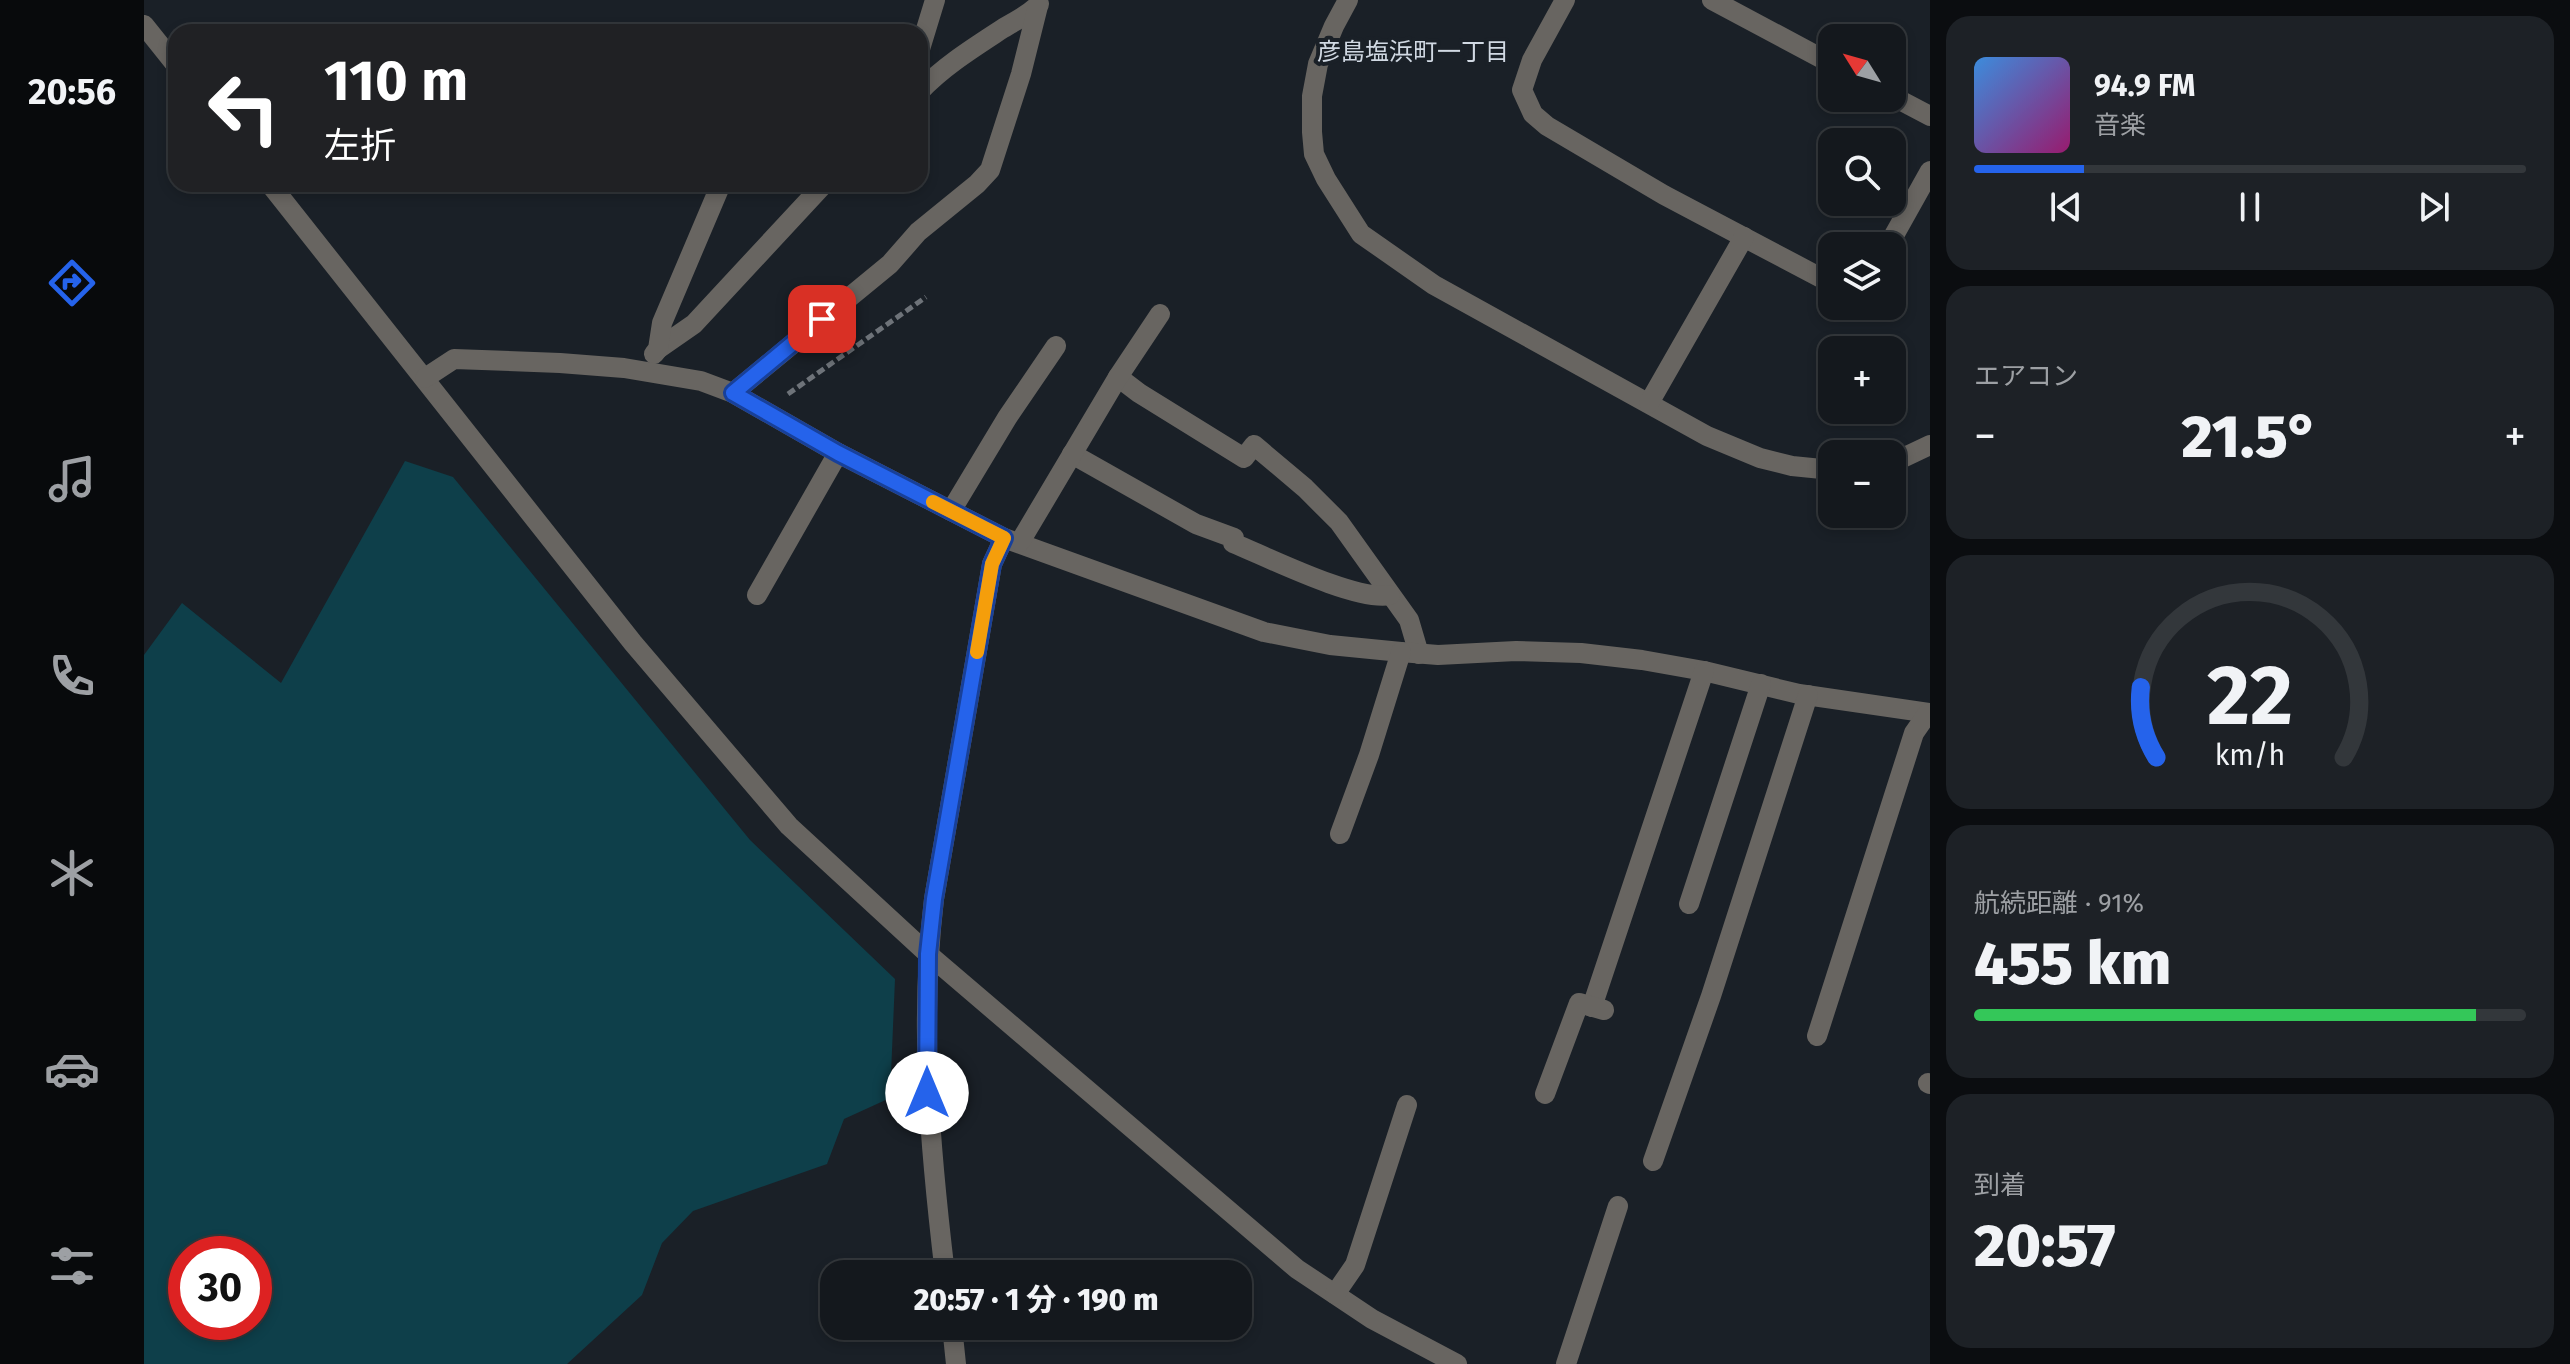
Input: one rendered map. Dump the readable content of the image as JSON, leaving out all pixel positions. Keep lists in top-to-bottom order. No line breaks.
{"districts":["彦島塩浜町一丁目"],"north":"top left","page":{"tabs":"20:56","map_buttons":["+","−"],"turn":["110 m","左折"],"song":["94.9 FM","音楽"],"tile":["エアコン",["航続距離 · 91%","455 km"],["到着","20:57"]],"heat":["−","21.5°","+"],"limit":"30","trip":"20:57 · 1 分 · 190 m","gauge":["22","km/h"]}}
